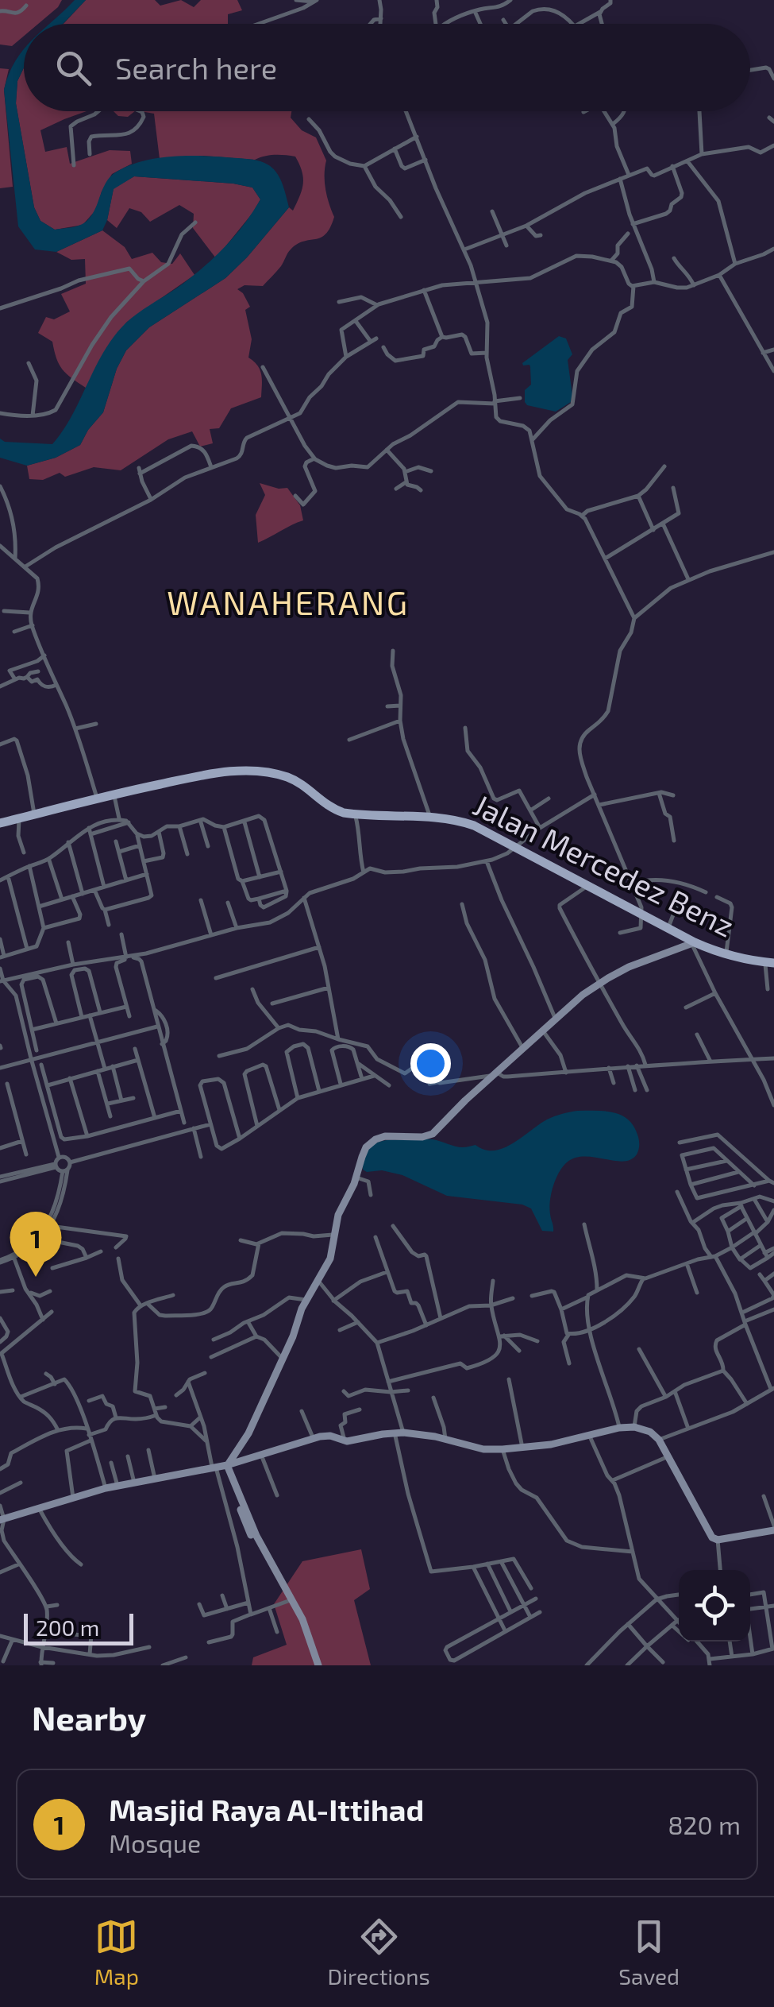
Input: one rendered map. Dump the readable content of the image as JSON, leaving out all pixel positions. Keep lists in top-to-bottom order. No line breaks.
{"streets":{"main road":["Jalan Mercedez Benz"]},"districts":["WANAHERANG"],"scale_bar":"200 m","page":{"search":"Search here","pins":"1","scale":"200 m","heading":"Nearby","list":[{"mark":"1","name":"Masjid Raya Al-Ittihad","note":"Mosque","value":"820 m"}],"nav":["Map","Directions","Saved"]}}
